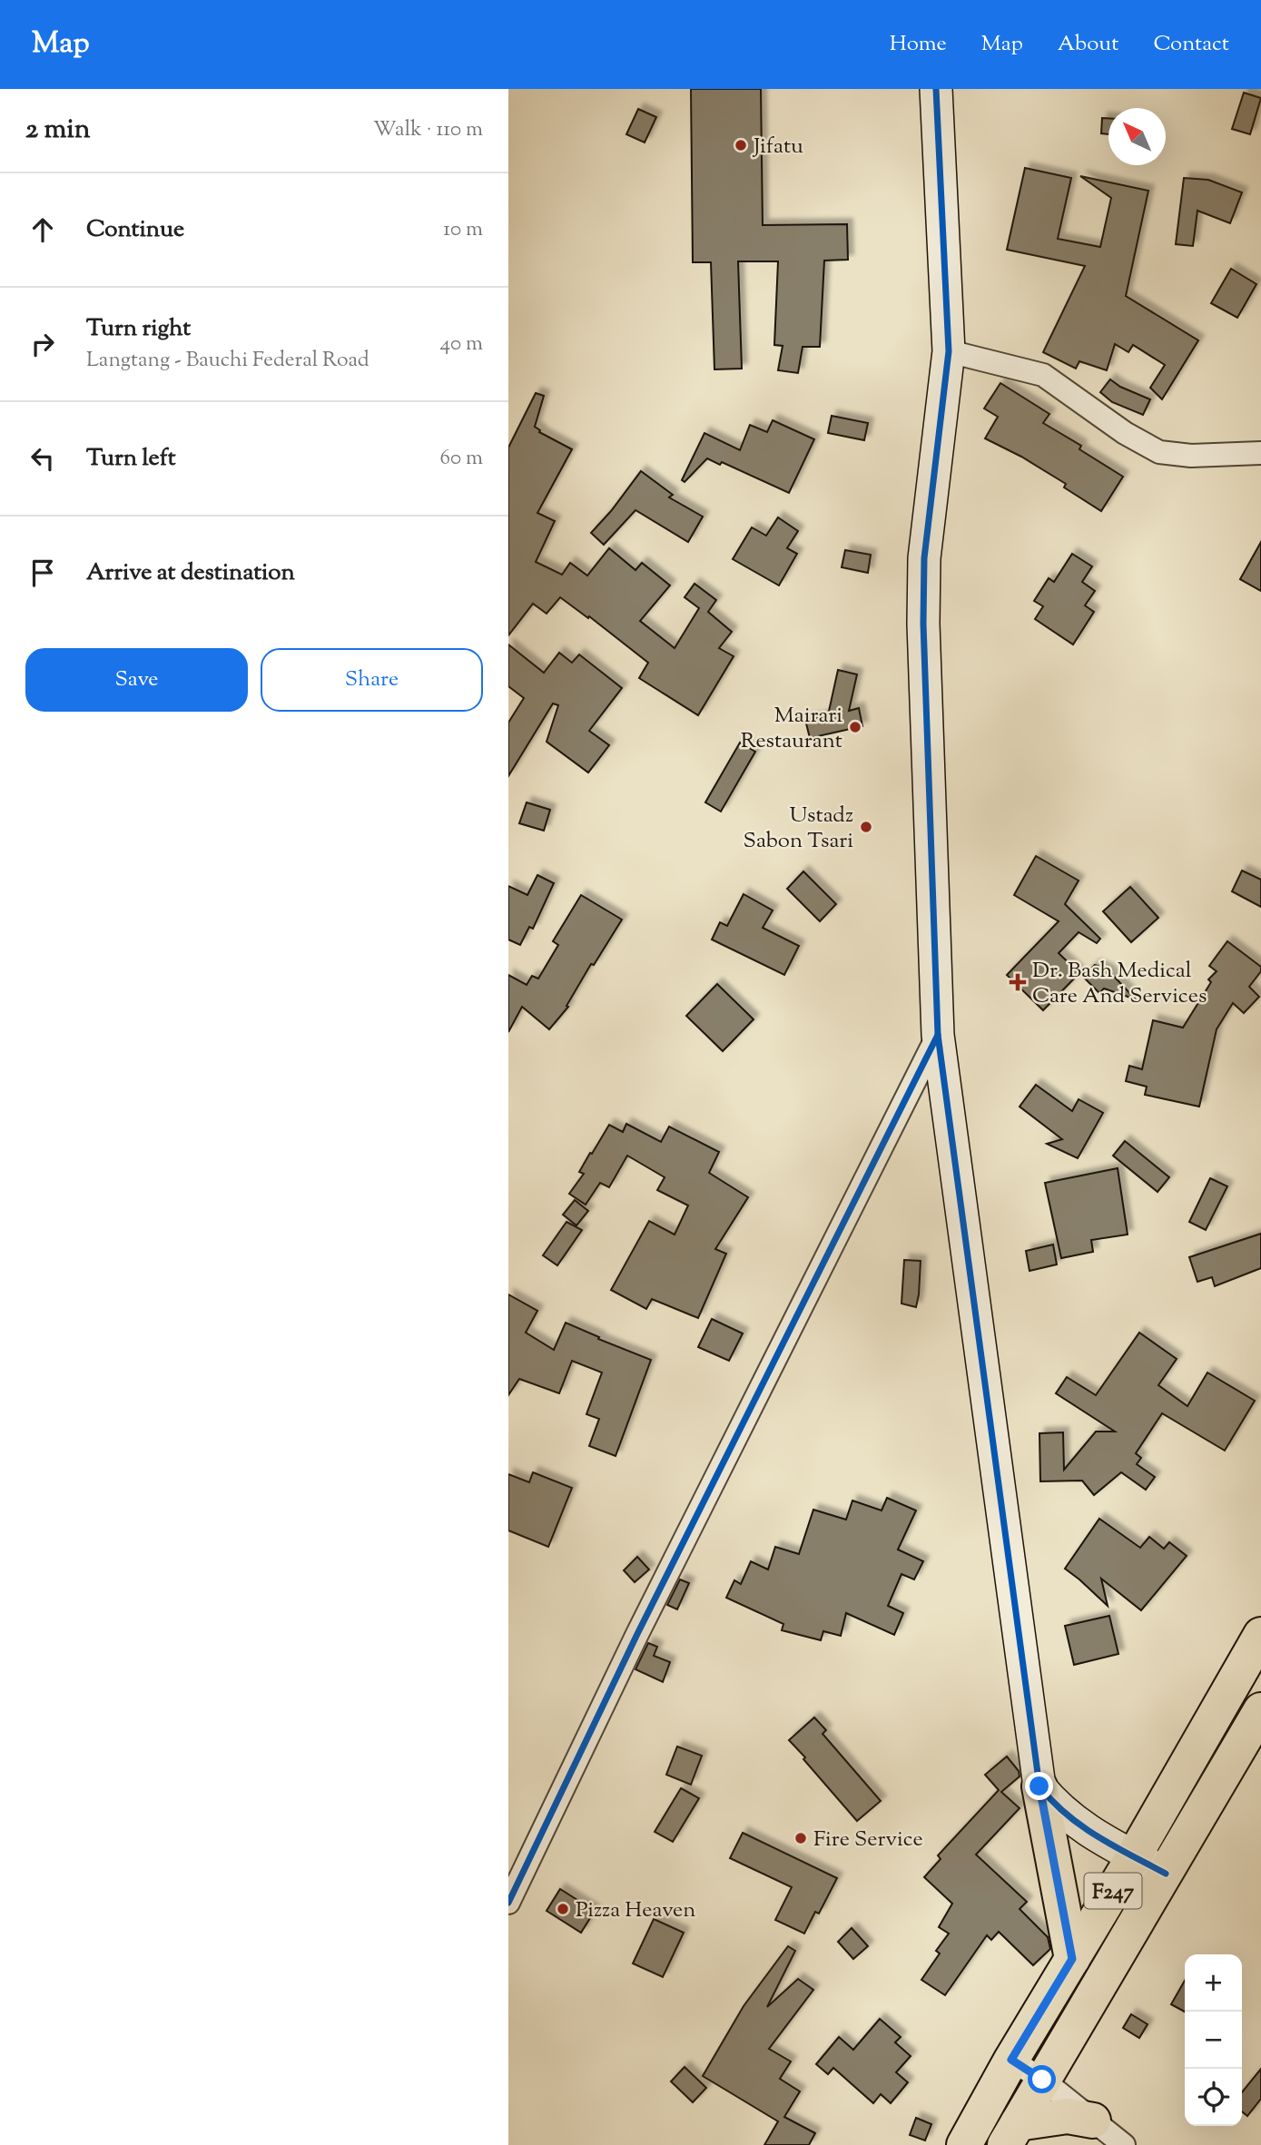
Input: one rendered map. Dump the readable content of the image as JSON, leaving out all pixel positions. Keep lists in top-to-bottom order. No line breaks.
{"streets":{"main road":["F247"]},"places":{"other":["Jifatu","Mairari Restaurant","Ustadz Sabon Tsari","Fire Service","Pizza Heaven"],"health":["Dr. Bash Medical Care And Services"]},"north":"top left","page":{"header":"Map","nav":["Home","Map","About","Contact"],"heading":["2 min","Walk · 110 m"],"list":[["Continue","10 m"],["Turn right","Langtang - Bauchi Federal Road","40 m"],["Turn left","60 m"],"Arrive at destination"],"buttons":["Save","Share"],"map_buttons":["+","−"]}}
